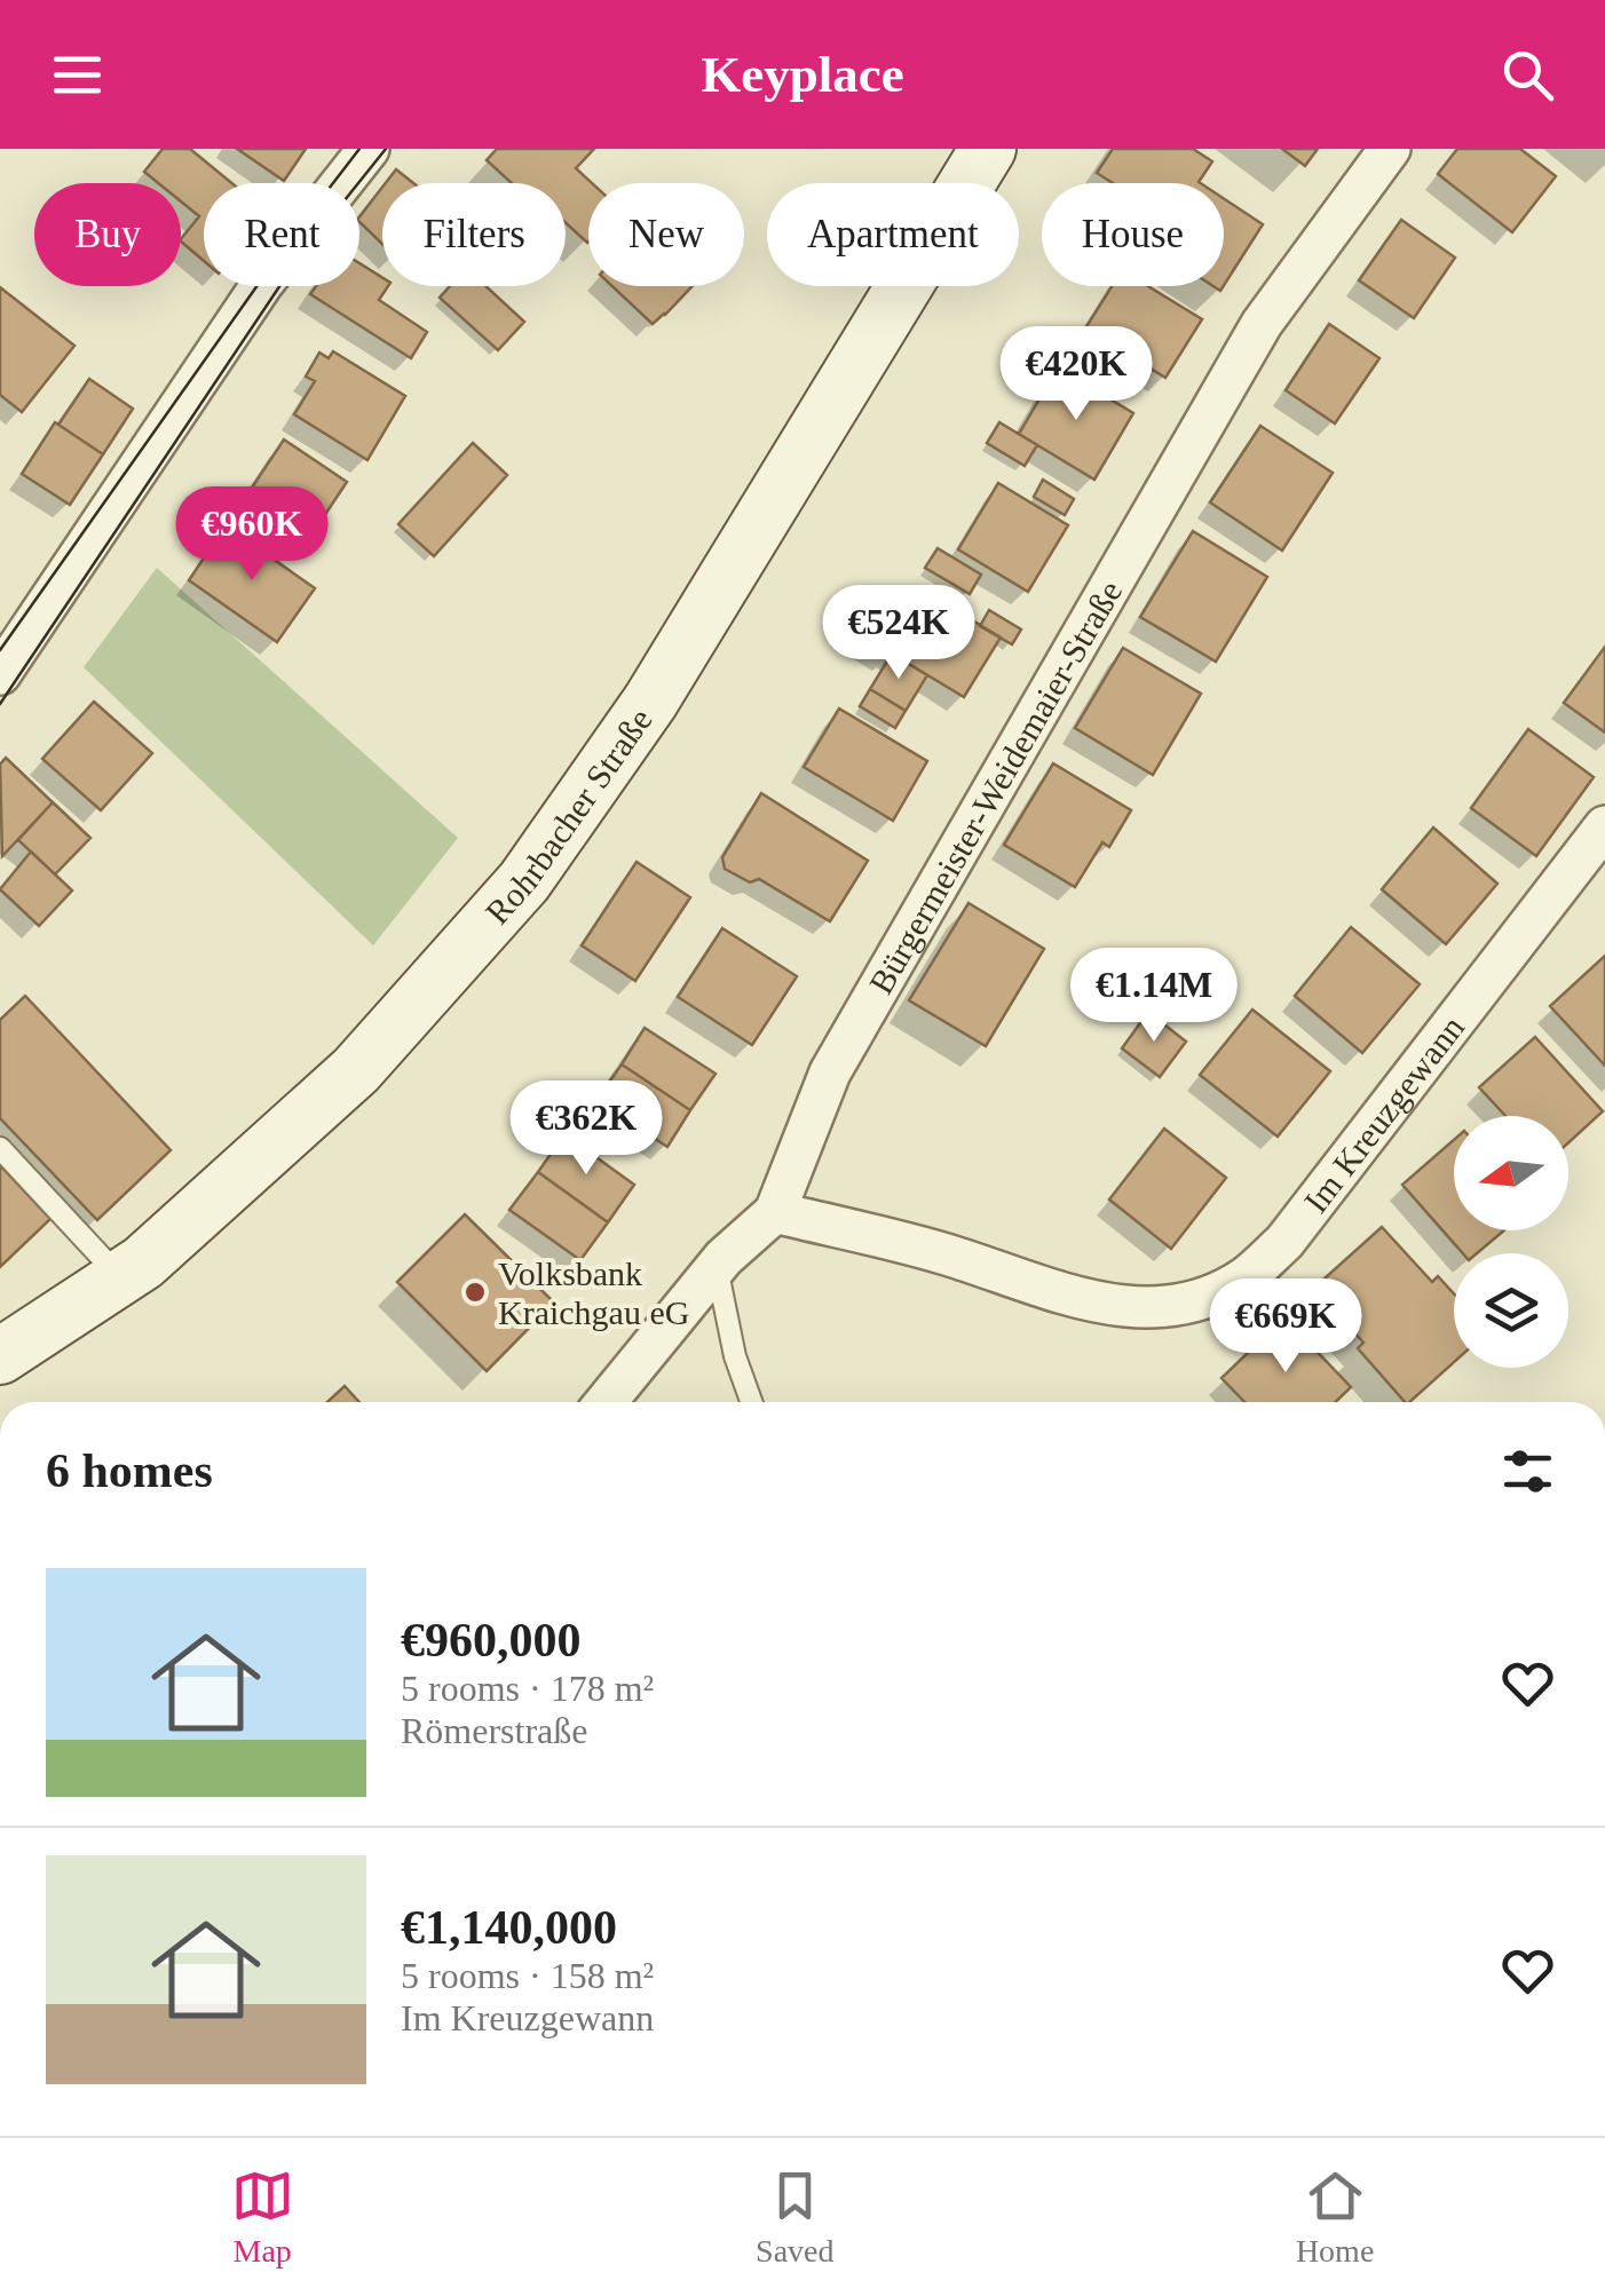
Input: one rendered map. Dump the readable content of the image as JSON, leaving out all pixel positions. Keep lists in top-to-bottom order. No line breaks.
{"streets":{"main road":["Rohrbacher Straße"],"street":["Bürgermeister-Weidemaier-Straße","Im Kreuzgewann"]},"crossings":[["Bürgermeister-Weidemaier-Straße","Im Kreuzgewann"]],"places":["Volksbank Kraichgau eG"],"north":"left","page":{"header":"Keyplace","chip":["Buy","Rent","Filters","New","Apartment","House"],"price":["€420K","€960K","€524K","€1.14M","€362K","€669K"],"heading":"6 homes","list":[{"name":"€960,000","note":"5 rooms · 178 m² · Römerstraße"},{"name":"€1,140,000","note":"5 rooms · 158 m² · Im Kreuzgewann"}],"tabs":["Map","Saved","Home"]}}
